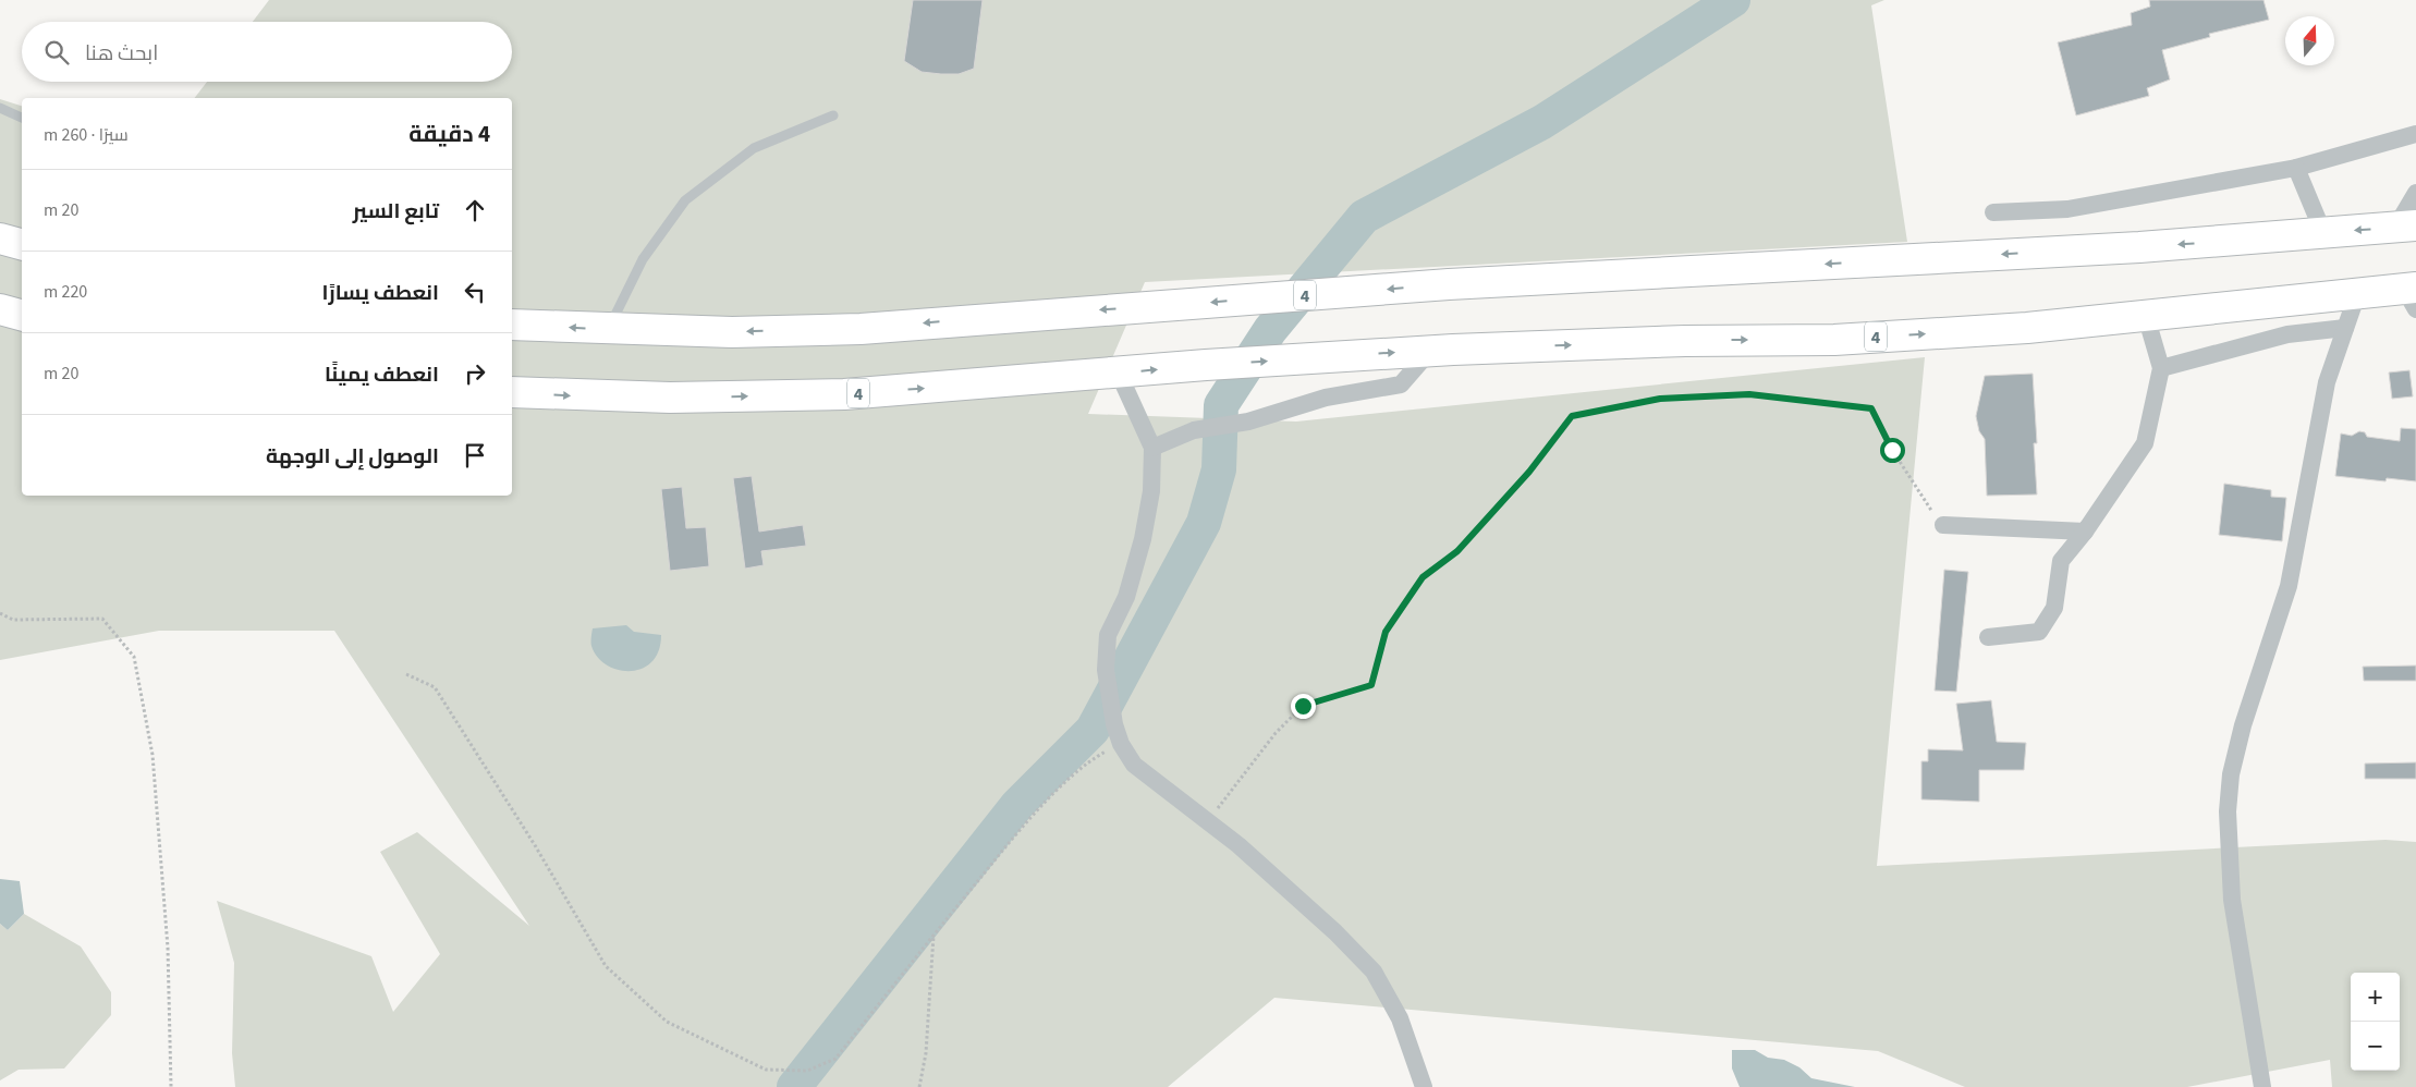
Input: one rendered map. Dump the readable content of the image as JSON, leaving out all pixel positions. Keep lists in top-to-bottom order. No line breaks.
{"streets":{"highway":["4"]},"north":"top","page":{"search":"ابحث هنا","heading":["4 دقيقة","سيرًا · 260 m"],"list":[["تابع السير","20 m"],["انعطف يسارًا","220 m"],["انعطف يمينًا","20 m"],"الوصول إلى الوجهة"],"map_buttons":["+","−"]}}
